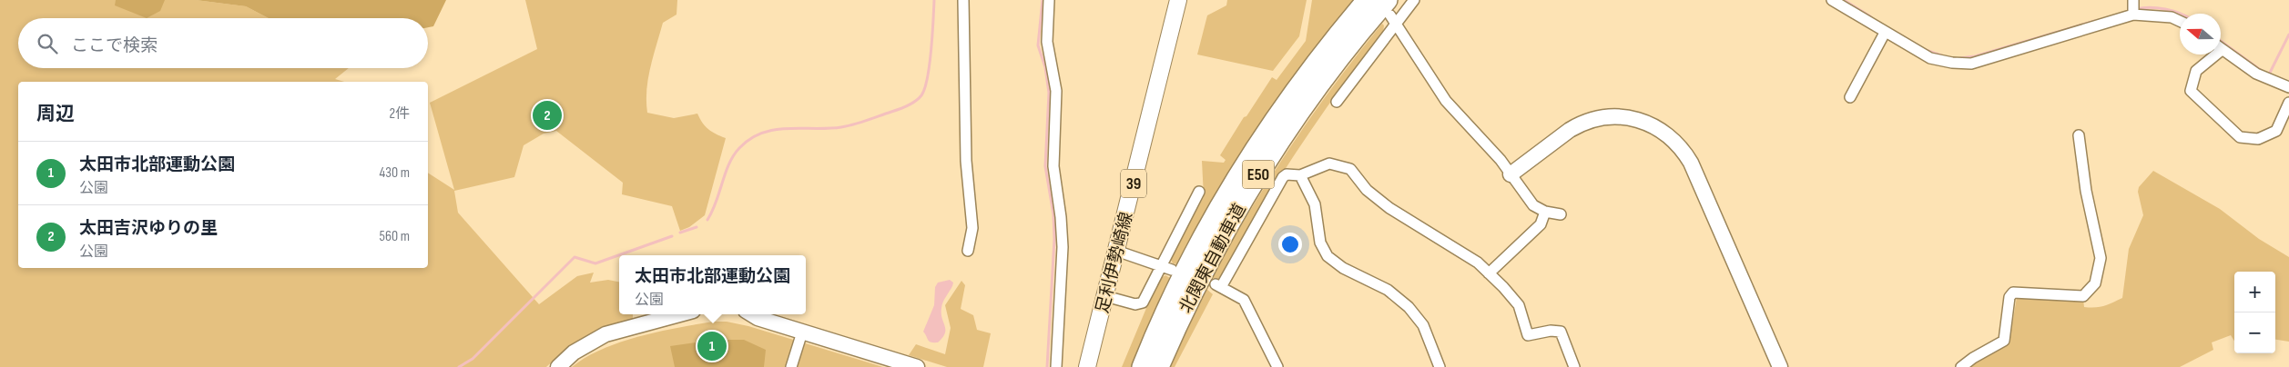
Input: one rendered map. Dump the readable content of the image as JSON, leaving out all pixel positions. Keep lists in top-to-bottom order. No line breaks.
{"streets":{"highway":["E50","北関東自動車道"],"main road":["39","足利伊勢崎線"]},"north":"left","page":{"search":"ここで検索","heading":["周辺","2件"],"pins":["2","1"],"list":[{"mark":"1","name":"太田市北部運動公園","note":"公園","value":"430 m"},{"mark":"2","name":"太田吉沢ゆりの里","note":"公園","value":"560 m"}],"popup":["太田市北部運動公園","公園"],"map_buttons":["+","−"]}}
